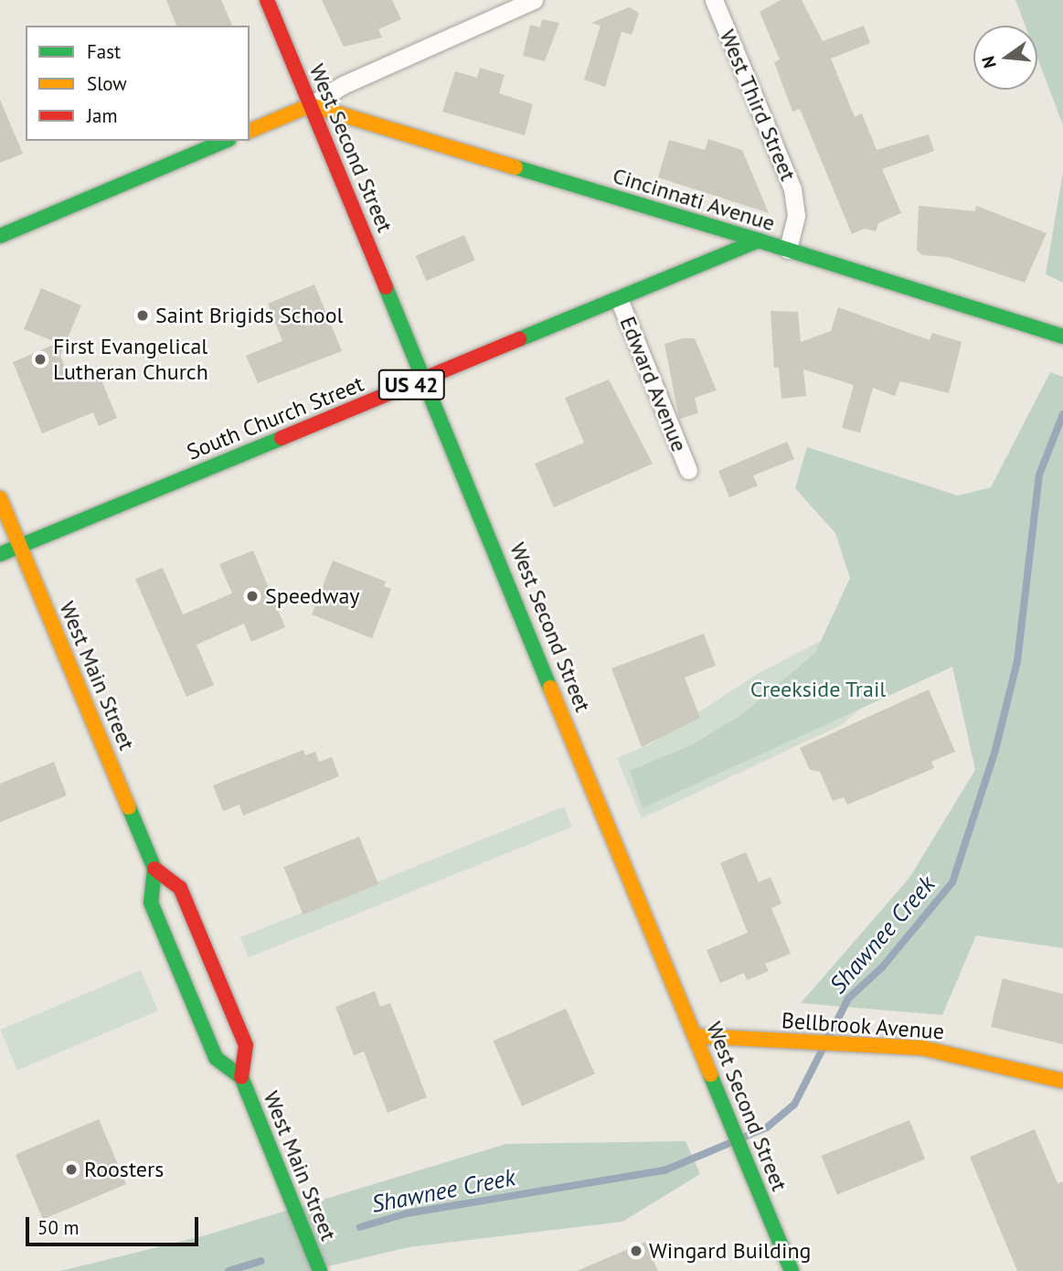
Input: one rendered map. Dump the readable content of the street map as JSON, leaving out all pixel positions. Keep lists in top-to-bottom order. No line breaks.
{"streets":{"main road":["West Second Street","Cincinnati Avenue","US 42","South Church Street","West Main Street","Bellbrook Avenue"],"street":["West Third Street","Edward Avenue"]},"crossings":[["West Third Street","Cincinnati Avenue"],["West Second Street","Cincinnati Avenue"],["West Second Street","South Church Street"],["West Second Street","Bellbrook Avenue"],["Cincinnati Avenue","South Church Street"],["Edward Avenue","South Church Street"],["South Church Street","West Main Street"]],"water":["Shawnee Creek"],"parks":["Creekside Trail"],"places":["Saint Brigids School","First Evangelical Lutheran Church","Speedway","Roosters","Wingard Building"],"legend":["Fast","Slow","Jam"],"scale_bar":"50 m","north":"left"}
